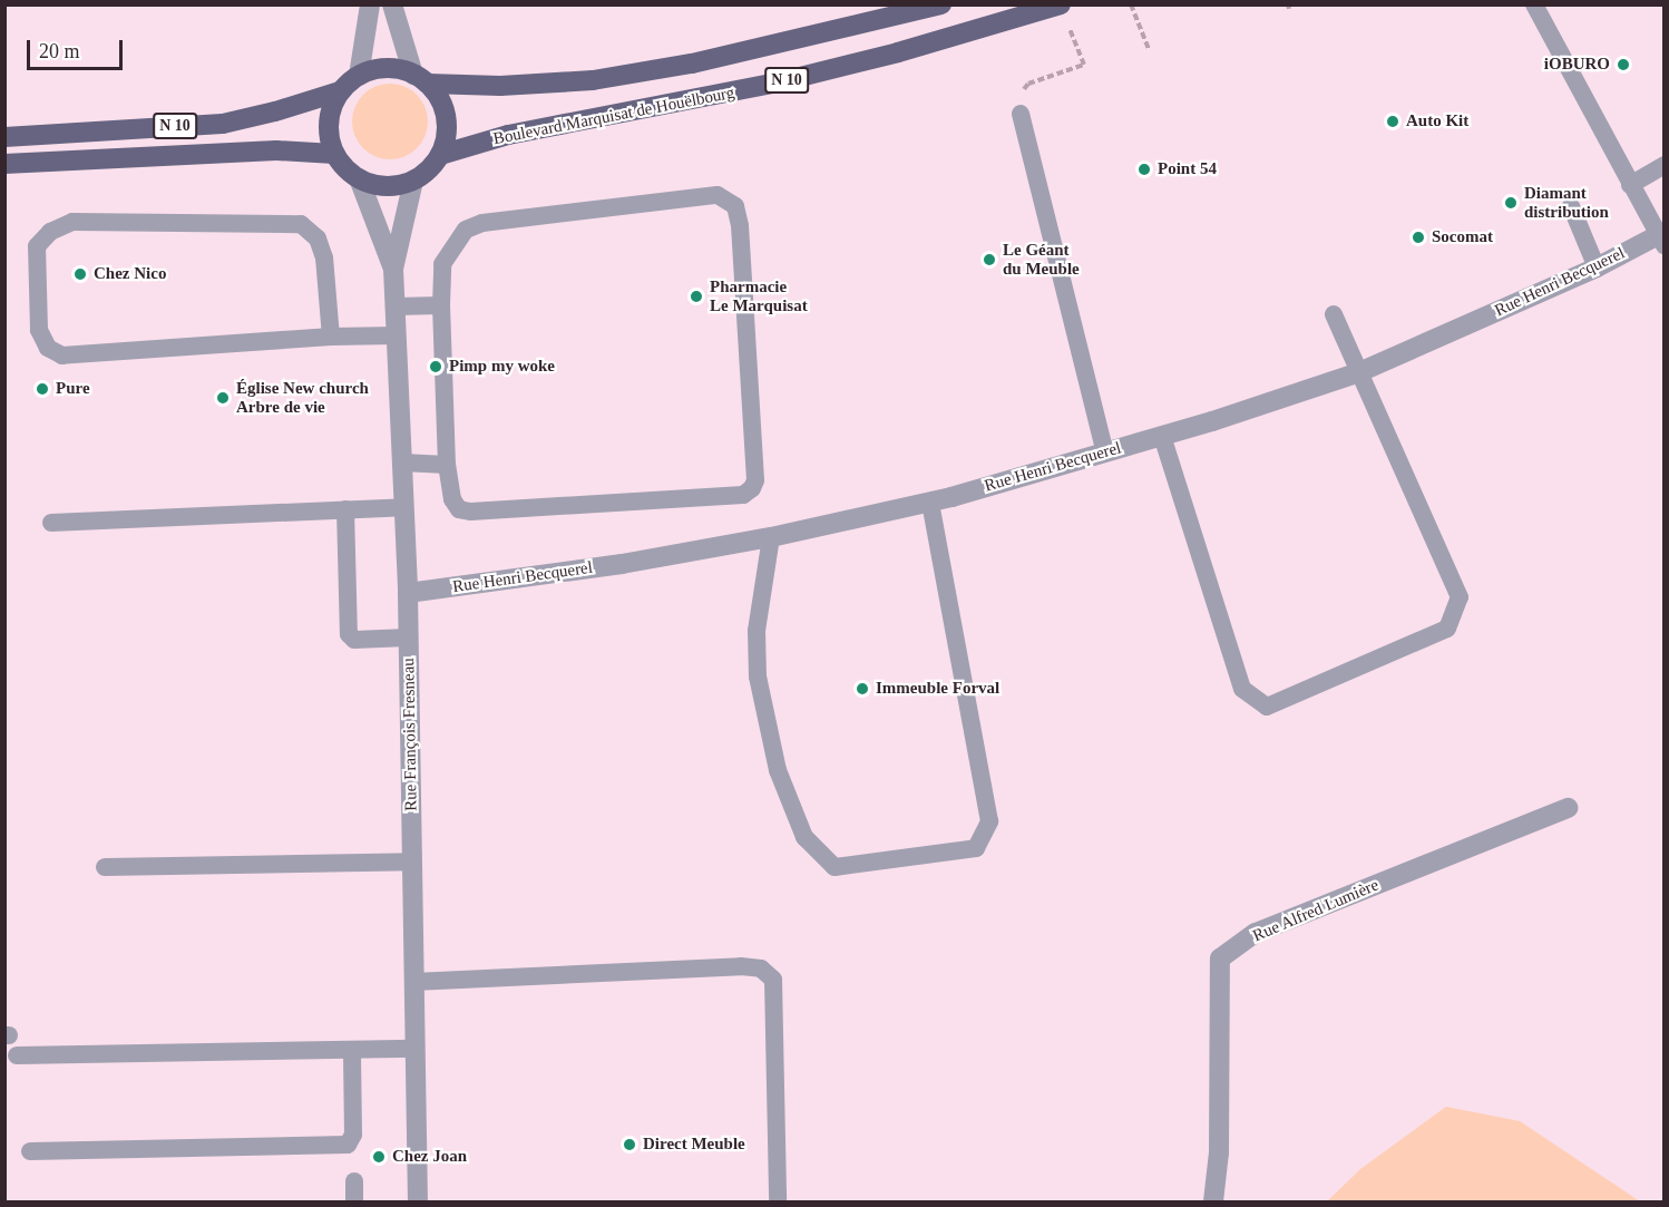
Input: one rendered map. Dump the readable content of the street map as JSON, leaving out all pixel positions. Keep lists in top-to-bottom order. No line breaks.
{"streets":{"main road":["N 10","Boulevard Marquisat de Houëlbourg"],"street":["Rue Henri Becquerel","Rue François Fresneau","Rue Alfred Lumière"]},"crossings":[["N 10","Boulevard Marquisat de Houëlbourg"],["N 10","Rue François Fresneau"],["Boulevard Marquisat de Houëlbourg","Rue François Fresneau"],["Rue Henri Becquerel","Rue François Fresneau"]],"places":["iOBURO","Auto Kit","Point 54","Diamant distribution","Socomat","Le Géant du Meuble","Chez Nico","Pharmacie Le Marquisat","Pimp my woke","Pure","Église New church Arbre de vie","Immeuble Forval","Direct Meuble","Chez Joan"],"scale_bar":"20 m"}
